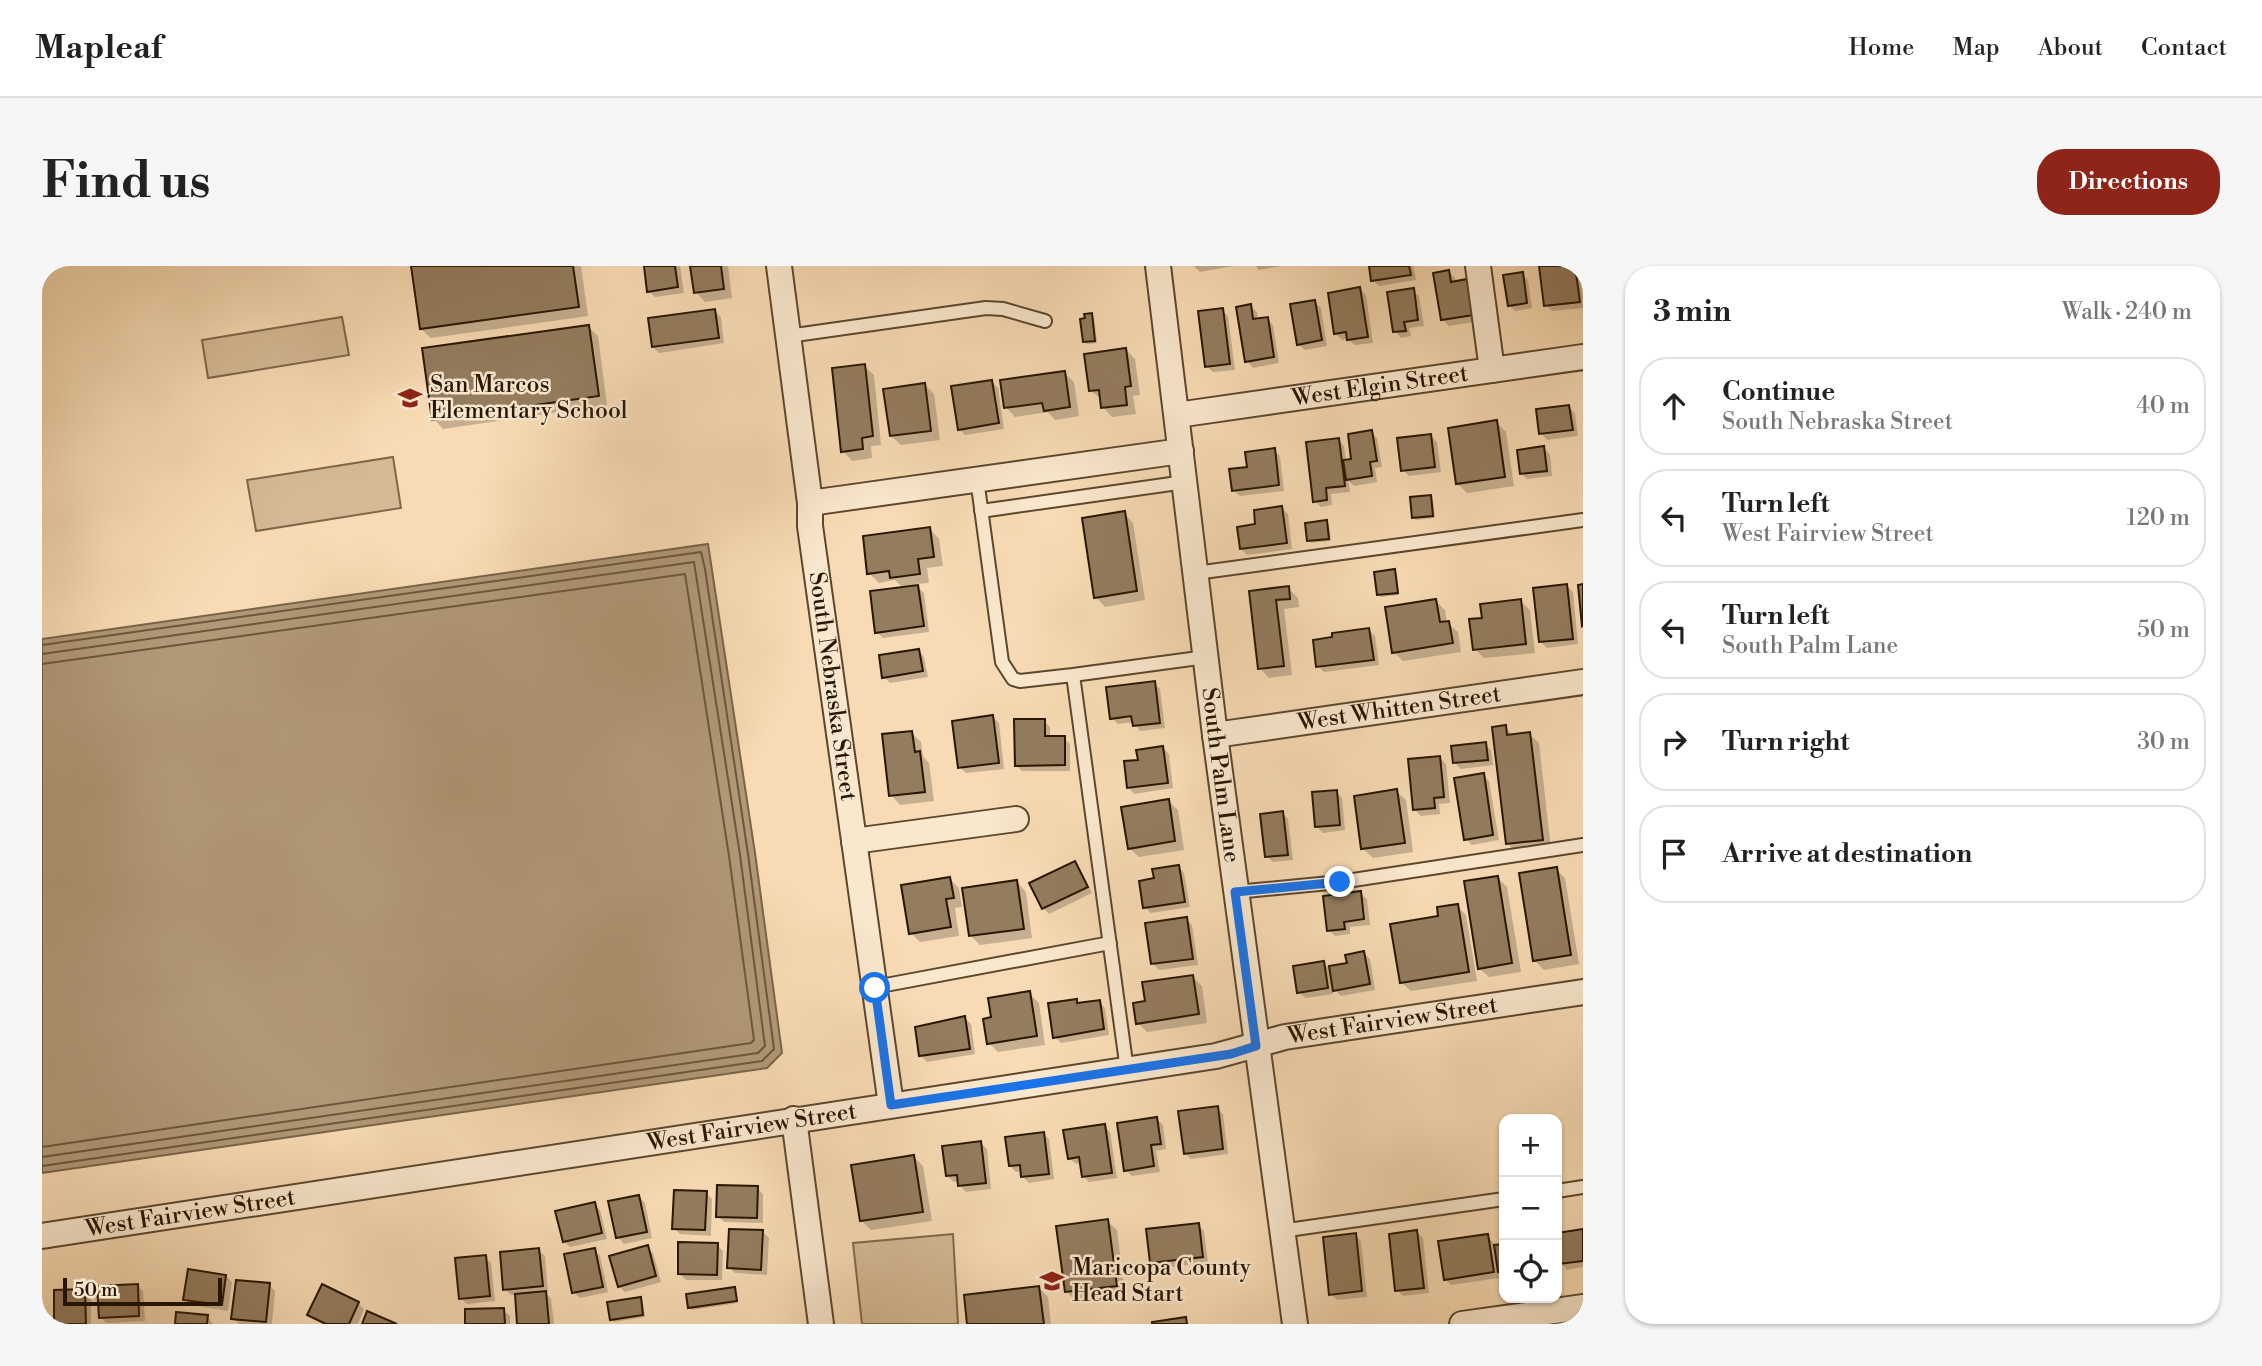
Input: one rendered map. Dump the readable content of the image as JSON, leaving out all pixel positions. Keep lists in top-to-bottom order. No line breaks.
{"streets":{"street":["West Elgin Street","South Nebraska Street","West Whitten Street","South Palm Lane","West Fairview Street"]},"crossings":[["West Elgin Street","South Palm Lane"],["South Nebraska Street","West Fairview Street"],["West Whitten Street","South Palm Lane"],["South Palm Lane","West Fairview Street"]],"places":{"school or university":["San Marcos Elementary School","Maricopa County Head Start"]},"scale_bar":"50 m","page":{"header":"Mapleaf","nav":["Home","Map","About","Contact"],"buttons":"Directions","title":"Find us","heading":["3 min","Walk · 240 m"],"list":[["Continue","South Nebraska Street","40 m"],["Turn left","West Fairview Street","120 m"],["Turn left","South Palm Lane","50 m"],["Turn right","30 m"],"Arrive at destination"],"map_buttons":["+","−"],"scale":"50 m"}}
